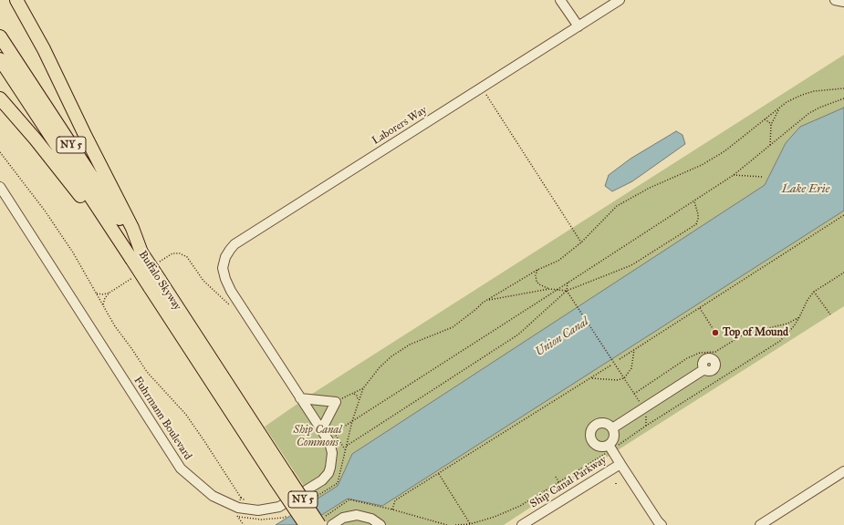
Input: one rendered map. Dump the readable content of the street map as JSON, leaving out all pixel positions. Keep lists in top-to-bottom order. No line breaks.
{"streets":{"highway":["NY 5","Buffalo Skyway"],"street":["Laborers Way","Fuhrmann Boulevard","Ship Canal Parkway"]},"crossings":[["Laborers Way","Fuhrmann Boulevard"]],"water":["Lake Erie","Union Canal"],"parks":["Ship Canal Commons"],"places":["Top of Mound"]}
